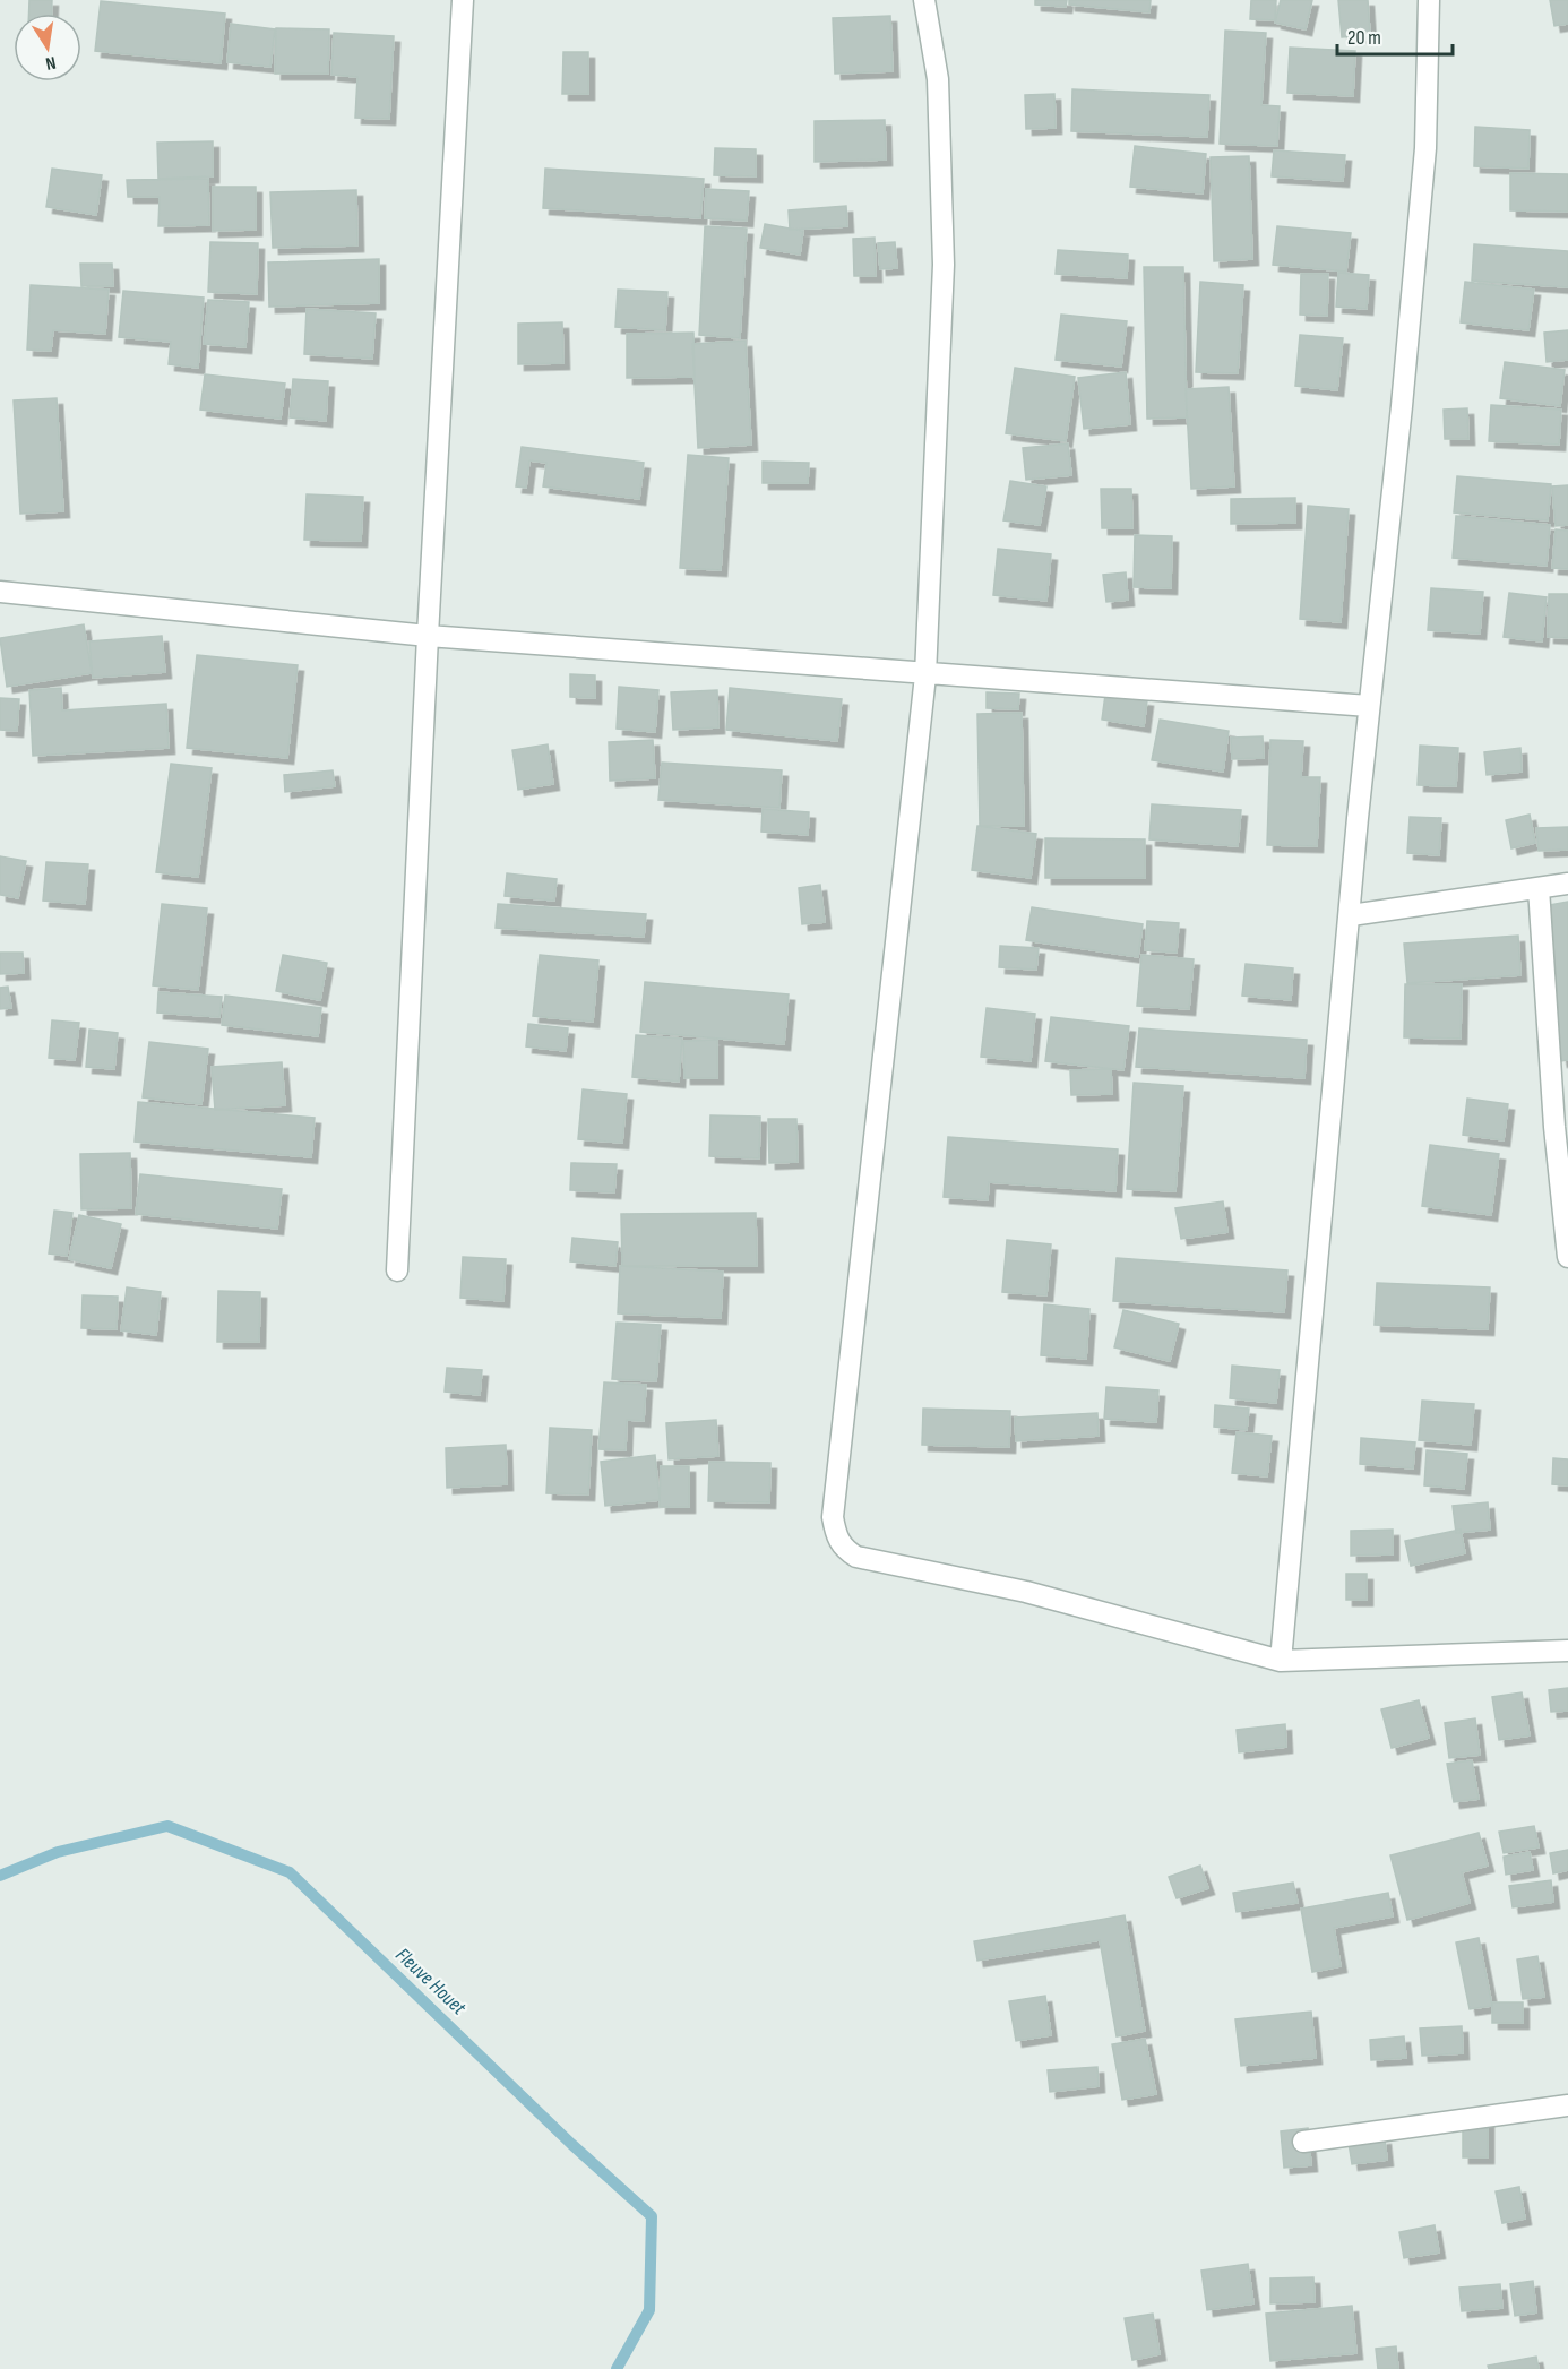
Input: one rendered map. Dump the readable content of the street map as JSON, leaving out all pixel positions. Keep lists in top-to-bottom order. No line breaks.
{"water":["Fleuve Houet"],"scale_bar":"20 m","north":"bottom"}
